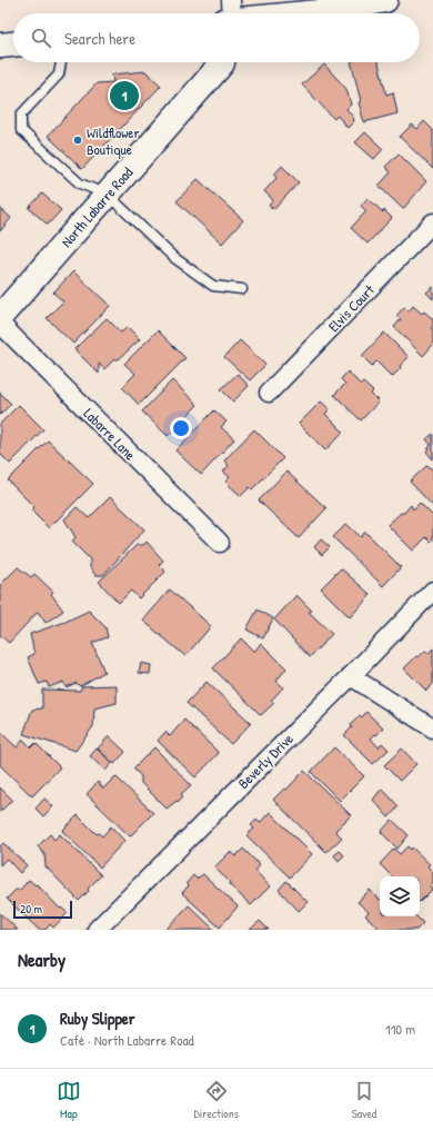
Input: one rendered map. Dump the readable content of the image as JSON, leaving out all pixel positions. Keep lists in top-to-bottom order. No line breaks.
{"streets":{"street":["North Labarre Road","Elvis Court","Labarre Lane","Beverly Drive"]},"places":["Wildflower Boutique"],"scale_bar":"20 m","page":{"search":"Search here","pins":"1","scale":"20 m","heading":"Nearby","list":[{"mark":"1","name":"Ruby Slipper","note":"Café · North Labarre Road","value":"110 m"}],"nav":["Map","Directions","Saved"]}}
